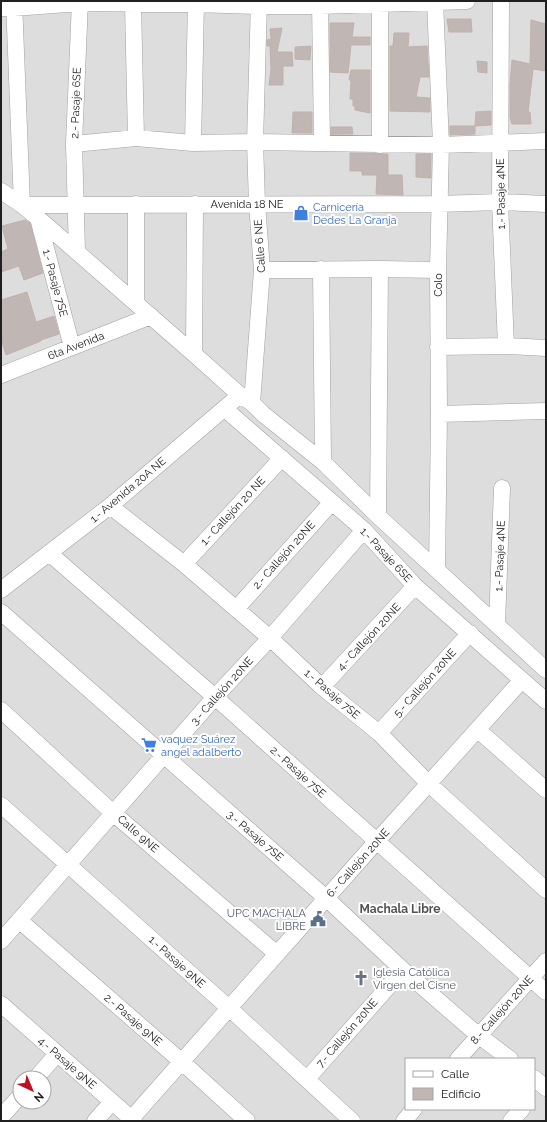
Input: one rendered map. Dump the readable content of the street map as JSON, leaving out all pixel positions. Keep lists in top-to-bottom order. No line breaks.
{"streets":{"street":["2.- Pasaje 6SE","1.- Pasaje 4NE","Avenida 18 NE","Calle 6 NE","1.- Pasaje 7SE","Colo","6ta Avenida","1.- Avenida 20A NE","1.- Callejón 20 NE","2.- Callejón 20NE","1.- Pasaje 6SE","4.- Callejón 20NE","5.- Callejón 20NE","3.- Callejón 20NE","2.- Pasaje 7SE","Calle 9NE","3.- Pasaje 7SE","6.- Callejón 20NE","1.- Pasaje 9NE","8.- Callejón 20NE","2.- Pasaje 9NE","7.- Callejón 20NE","4.- Pasaje 9NE"]},"crossings":[["2.- Pasaje 6SE","Avenida 18 NE"],["1.- Pasaje 4NE","Avenida 18 NE"],["Avenida 18 NE","Calle 6 NE"],["Avenida 18 NE","Colo"],["Calle 6 NE","1.- Avenida 20A NE"],["1.- Pasaje 7SE","6ta Avenida"],["1.- Pasaje 7SE","1.- Avenida 20A NE"],["1.- Pasaje 7SE","1.- Callejón 20 NE"],["1.- Pasaje 7SE","2.- Callejón 20NE"],["1.- Pasaje 7SE","4.- Callejón 20NE"],["1.- Pasaje 7SE","5.- Callejón 20NE"],["1.- Pasaje 7SE","3.- Callejón 20NE"],["1.- Pasaje 7SE","6.- Callejón 20NE"],["1.- Avenida 20A NE","1.- Pasaje 6SE"],["1.- Avenida 20A NE","2.- Pasaje 7SE"],["1.- Callejón 20 NE","1.- Pasaje 6SE"],["2.- Callejón 20NE","1.- Pasaje 6SE"],["1.- Pasaje 6SE","4.- Callejón 20NE"],["1.- Pasaje 6SE","5.- Callejón 20NE"],["1.- Pasaje 6SE","3.- Callejón 20NE"],["1.- Pasaje 6SE","6.- Callejón 20NE"],["3.- Callejón 20NE","2.- Pasaje 7SE"],["3.- Callejón 20NE","Calle 9NE"],["3.- Callejón 20NE","3.- Pasaje 7SE"],["3.- Callejón 20NE","1.- Pasaje 9NE"],["3.- Callejón 20NE","2.- Pasaje 9NE"],["2.- Pasaje 7SE","6.- Callejón 20NE"],["2.- Pasaje 7SE","8.- Callejón 20NE"],["Calle 9NE","6.- Callejón 20NE"],["3.- Pasaje 7SE","6.- Callejón 20NE"],["3.- Pasaje 7SE","8.- Callejón 20NE"],["3.- Pasaje 7SE","7.- Callejón 20NE"],["6.- Callejón 20NE","1.- Pasaje 9NE"],["6.- Callejón 20NE","2.- Pasaje 9NE"],["6.- Callejón 20NE","4.- Pasaje 9NE"],["1.- Pasaje 9NE","7.- Callejón 20NE"]],"districts":["Machala Libre"],"places":{"shop":["Carnicería Dedes La Granja"],"supermarket":["vaquez Suárez angel adalberto"],"public building":["UPC MACHALA LIBRE"],"church":["Iglesia Católica Virgen del Cisne"]},"legend":["Calle","Edificio"],"north":"bottom right"}
